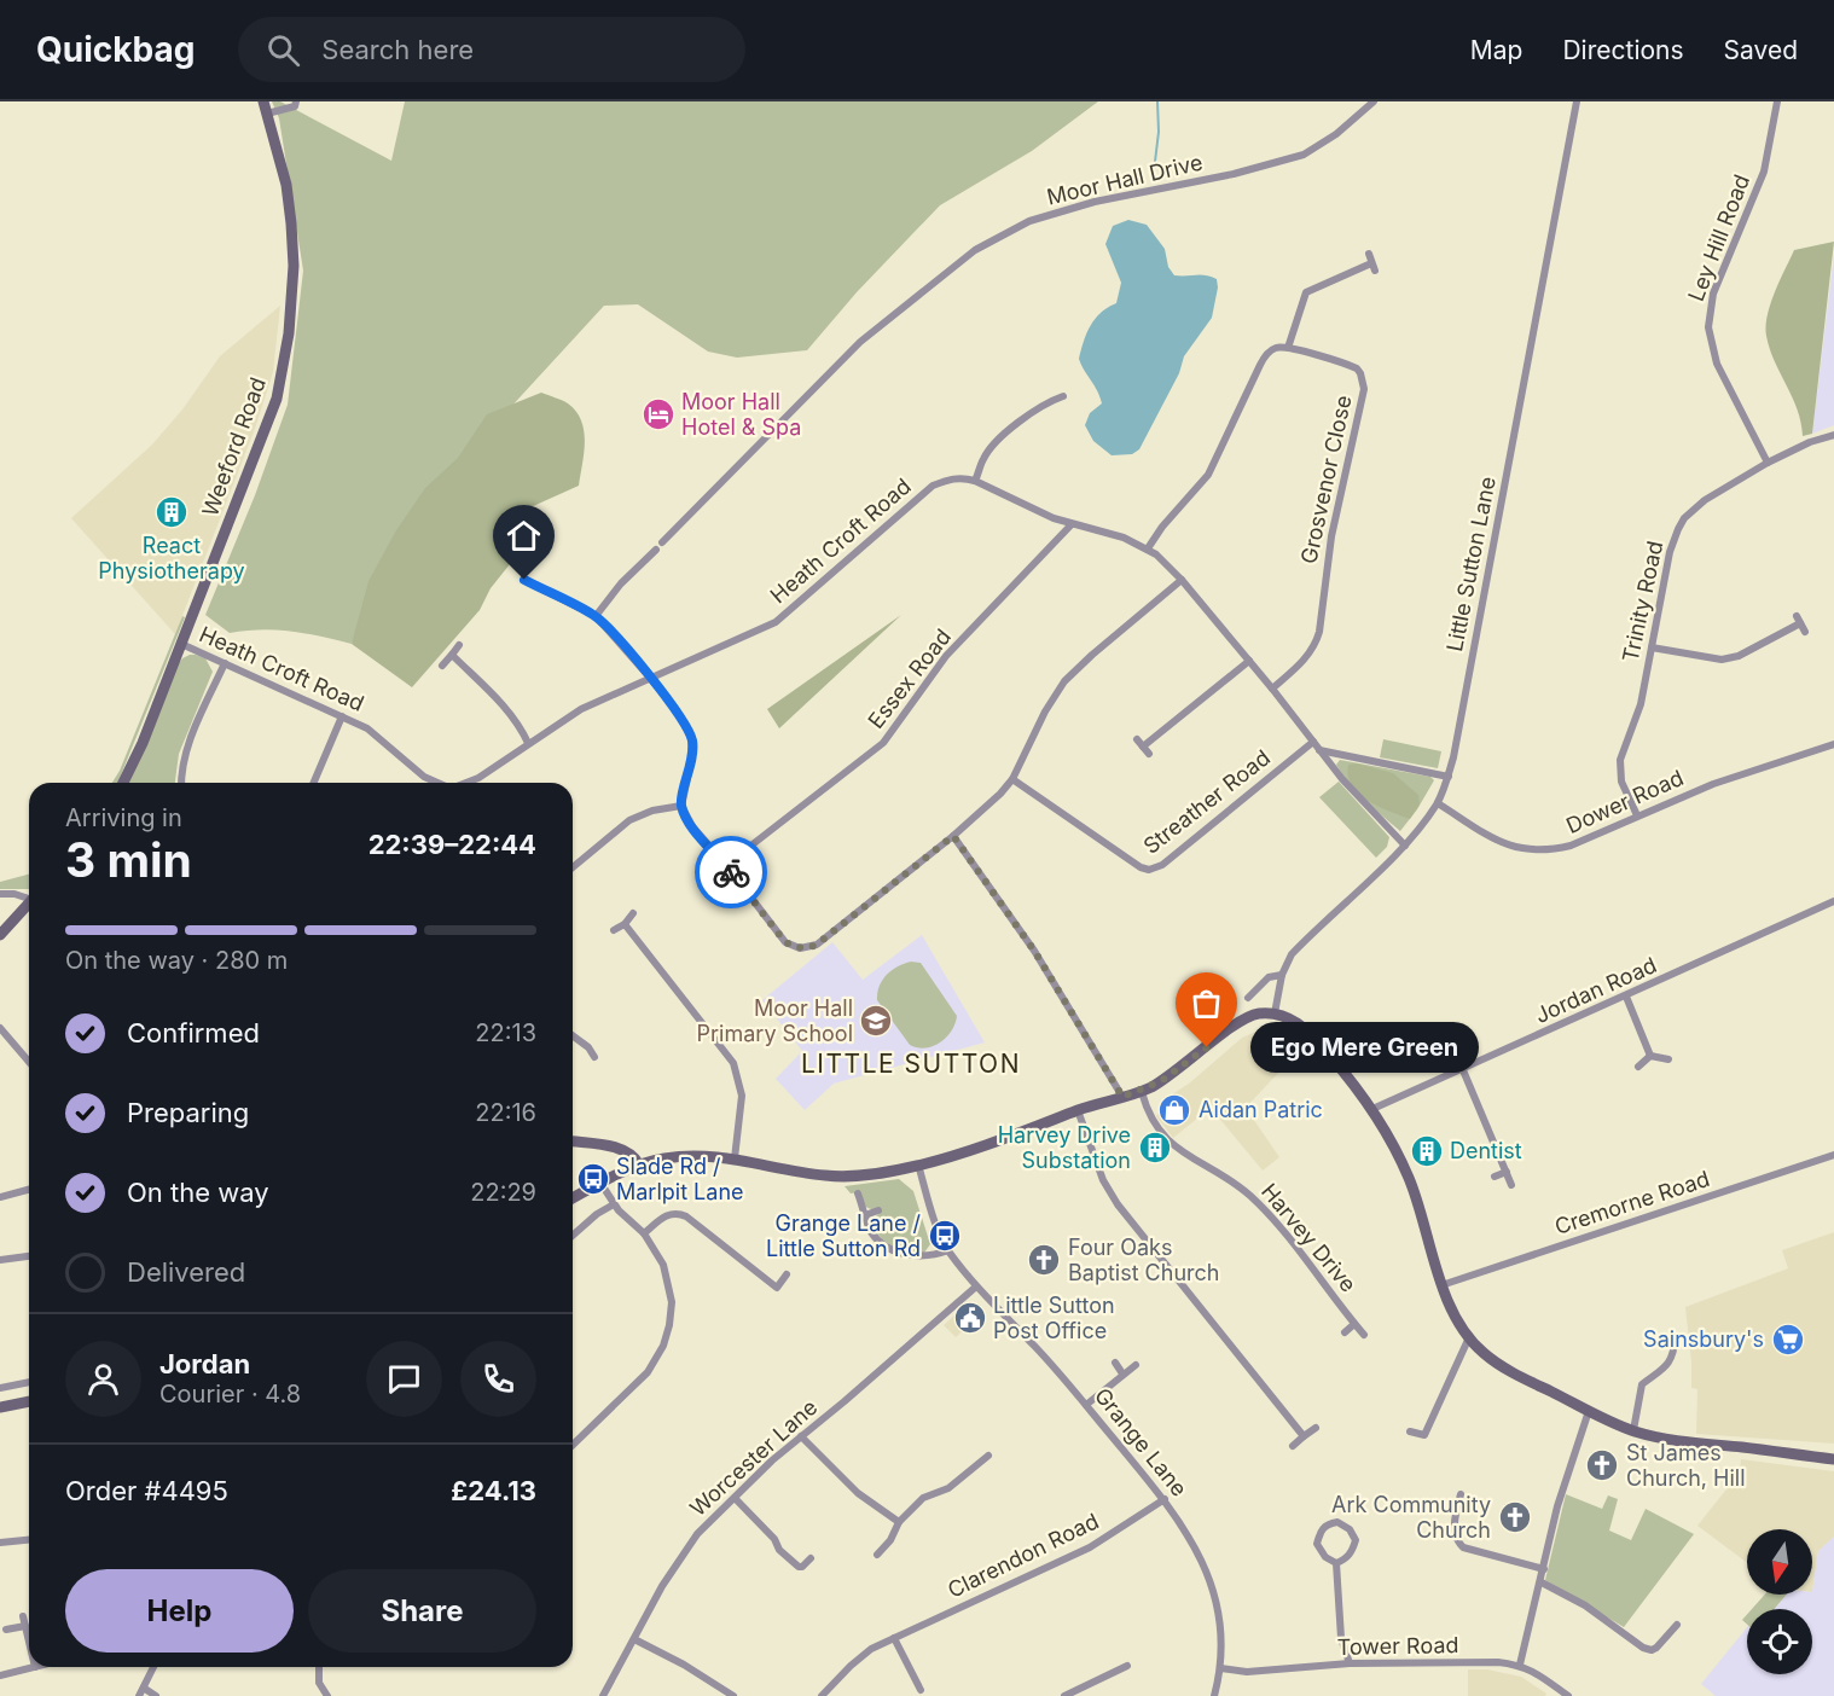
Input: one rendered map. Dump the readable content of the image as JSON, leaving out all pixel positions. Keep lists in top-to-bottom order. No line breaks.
{"streets":{"main road":["Weeford Road"],"street":["Moor Hall Drive","Ley Hill Road","Grosvenor Close","Heath Croft Road","Little Sutton Lane","Trinity Road","Essex Road","Streather Road","Dower Road","Jordan Road","Cremorne Road","Harvey Drive","Grange Lane","Worcester Lane","Clarendon Road","Tower Road"]},"crossings":[["Ley Hill Road","Trinity Road"],["Weeford Road","Heath Croft Road"],["Grosvenor Close","Heath Croft Road"],["Heath Croft Road","Little Sutton Lane"],["Heath Croft Road","Essex Road"],["Heath Croft Road","Streather Road"],["Little Sutton Lane","Dower Road"],["Trinity Road","Dower Road"],["Grange Lane","Worcester Lane"],["Grange Lane","Clarendon Road"],["Grange Lane","Tower Road"]],"districts":["LITTLE SUTTON"],"places":{"hotel":["Moor Hall Hotel & Spa"],"building":["React Physiotherapy","Harvey Drive Substation","Dentist"],"school or university":["Moor Hall Primary School"],"other":["Ego Mere Green"],"shop":["Aidan Patric"],"bus stop":["Slade Rd / Marlpit Lane","Grange Lane / Little Sutton Rd"],"church":["Four Oaks Baptist Church","St James Church, Hill","Ark Community Church"],"public building":["Little Sutton Post Office"],"supermarket":["Sainsbury's"]},"north":"bottom","page":{"header":"Quickbag","search":"Search here","nav":["Map","Directions","Saved"],"heading":["3 min","Arriving in","22:39–22:44"],"panel":["Jordan","Courier · 4.8","Order #4495","£24.13"],"bar":"On the way · 280 m","list":[["Confirmed","22:13"],["Preparing","22:16"],["On the way","22:29"],"Delivered"],"bubble":"Ego Mere Green","buttons":["Help","Share"]}}
